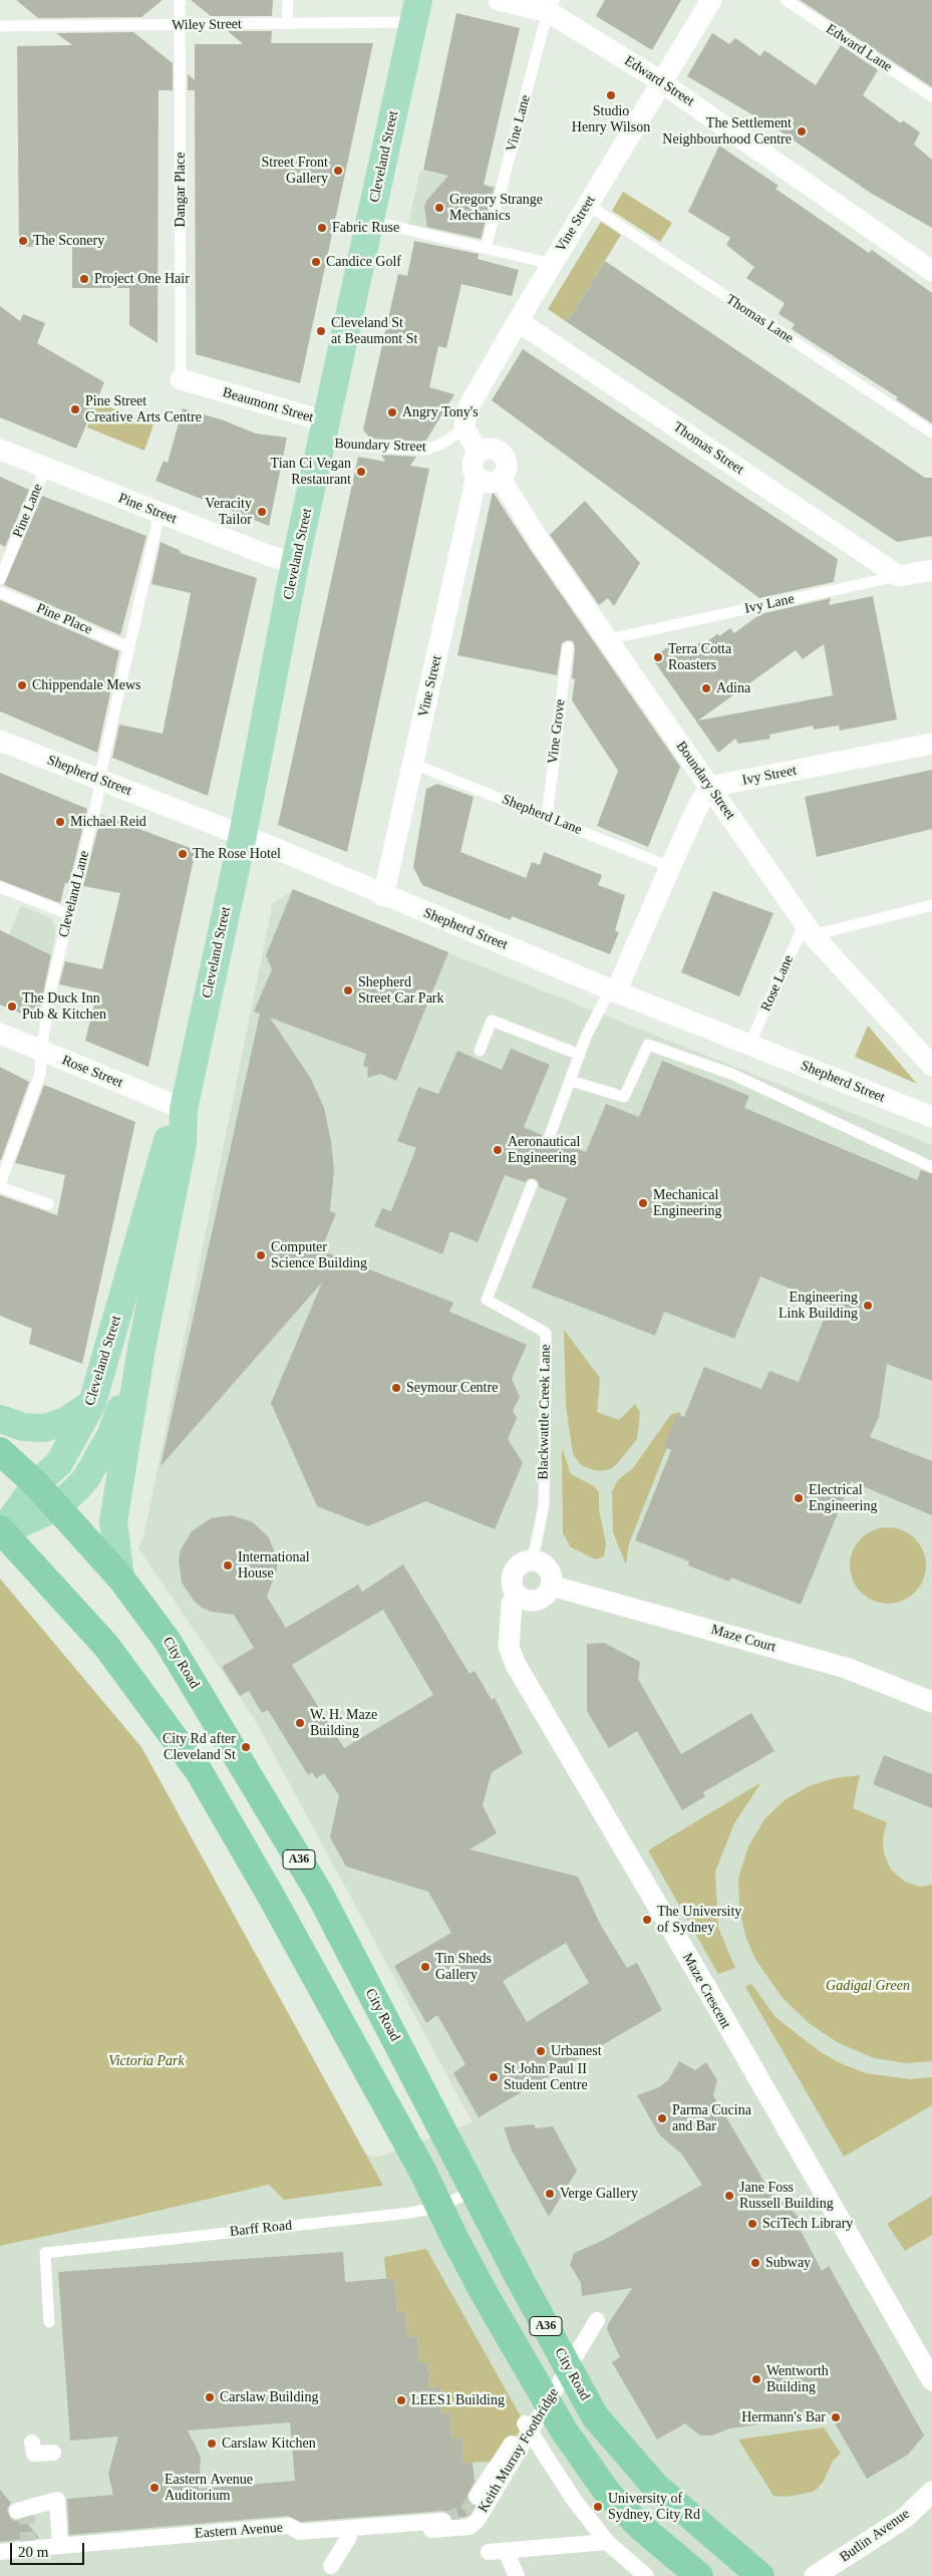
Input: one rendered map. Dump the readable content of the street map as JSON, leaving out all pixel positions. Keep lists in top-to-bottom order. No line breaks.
{"streets":{"highway":["City Road","A36"],"main road":["Cleveland Street"],"street":["Edward Street","Vine Street","Beaumont Street","Boundary Street","Thomas Street","Pine Street","Ivy Lane","Shepherd Street","Ivy Street","Rose Street","Maze Court","Maze Crescent","Keith Murray Footbridge","Eastern Avenue","Butlin Avenue"],"lane":["Wiley Street","Edward Lane","Vine Lane","Dangar Place","Thomas Lane","Pine Lane","Pine Place","Vine Grove","Shepherd Lane","Cleveland Lane","Rose Lane","Blackwattle Creek Lane","Barff Road"]},"crossings":[["Wiley Street","Cleveland Street"],["Wiley Street","Dangar Place"],["Edward Street","Vine Lane"],["Edward Street","Vine Street"],["Cleveland Street","Beaumont Street"],["Cleveland Street","Boundary Street"],["Cleveland Street","Pine Street"],["Cleveland Street","Shepherd Street"],["Cleveland Street","Rose Street"],["Cleveland Street","City Road"],["Cleveland Street","A36"],["Dangar Place","Beaumont Street"],["Vine Street","Thomas Lane"],["Vine Street","Boundary Street"],["Vine Street","Thomas Street"],["Vine Street","Shepherd Street"],["Vine Street","Shepherd Lane"],["Beaumont Street","Boundary Street"],["Boundary Street","Ivy Lane"],["Boundary Street","Ivy Street"],["Boundary Street","Rose Lane"],["Thomas Street","Ivy Lane"],["Pine Street","Pine Lane"],["Pine Street","Cleveland Lane"],["Pine Place","Cleveland Lane"],["Vine Grove","Shepherd Lane"],["Shepherd Street","Cleveland Lane"],["Shepherd Street","Rose Lane"],["Cleveland Lane","Rose Street"],["Blackwattle Creek Lane","Maze Court"],["Blackwattle Creek Lane","Maze Crescent"],["Maze Court","Maze Crescent"],["City Road","Barff Road"],["A36","Barff Road"]],"parks":["Gadigal Green","Victoria Park"],"places":["Studio Henry Wilson","The Settlement Neighbourhood Centre","Street Front Gallery","Gregory Strange Mechanics","Fabric Ruse","The Sconery","Candice Golf","Project One Hair","Cleveland St at Beaumont St","Pine Street Creative Arts Centre","Angry Tony's","Tian Ci Vegan Restaurant","Veracity Tailor","Terra Cotta Roasters","Chippendale Mews","Adina","Michael Reid","The Rose Hotel","Shepherd Street Car Park","The Duck Inn Pub & Kitchen","Aeronautical Engineering","Mechanical Engineering","Computer Science Building","Engineering Link Building","Seymour Centre","Electrical Engineering","International House","W. H. Maze Building","City Rd after Cleveland St","The University of Sydney","Tin Sheds Gallery","Urbanest","St John Paul II Student Centre","Parma Cucina and Bar","Verge Gallery","Jane Foss Russell Building","SciTech Library","Subway","Wentworth Building","Carslaw Building","LEES1 Building","Hermann's Bar","Carslaw Kitchen","Eastern Avenue Auditorium","University of Sydney, City Rd"],"scale_bar":"20 m"}
